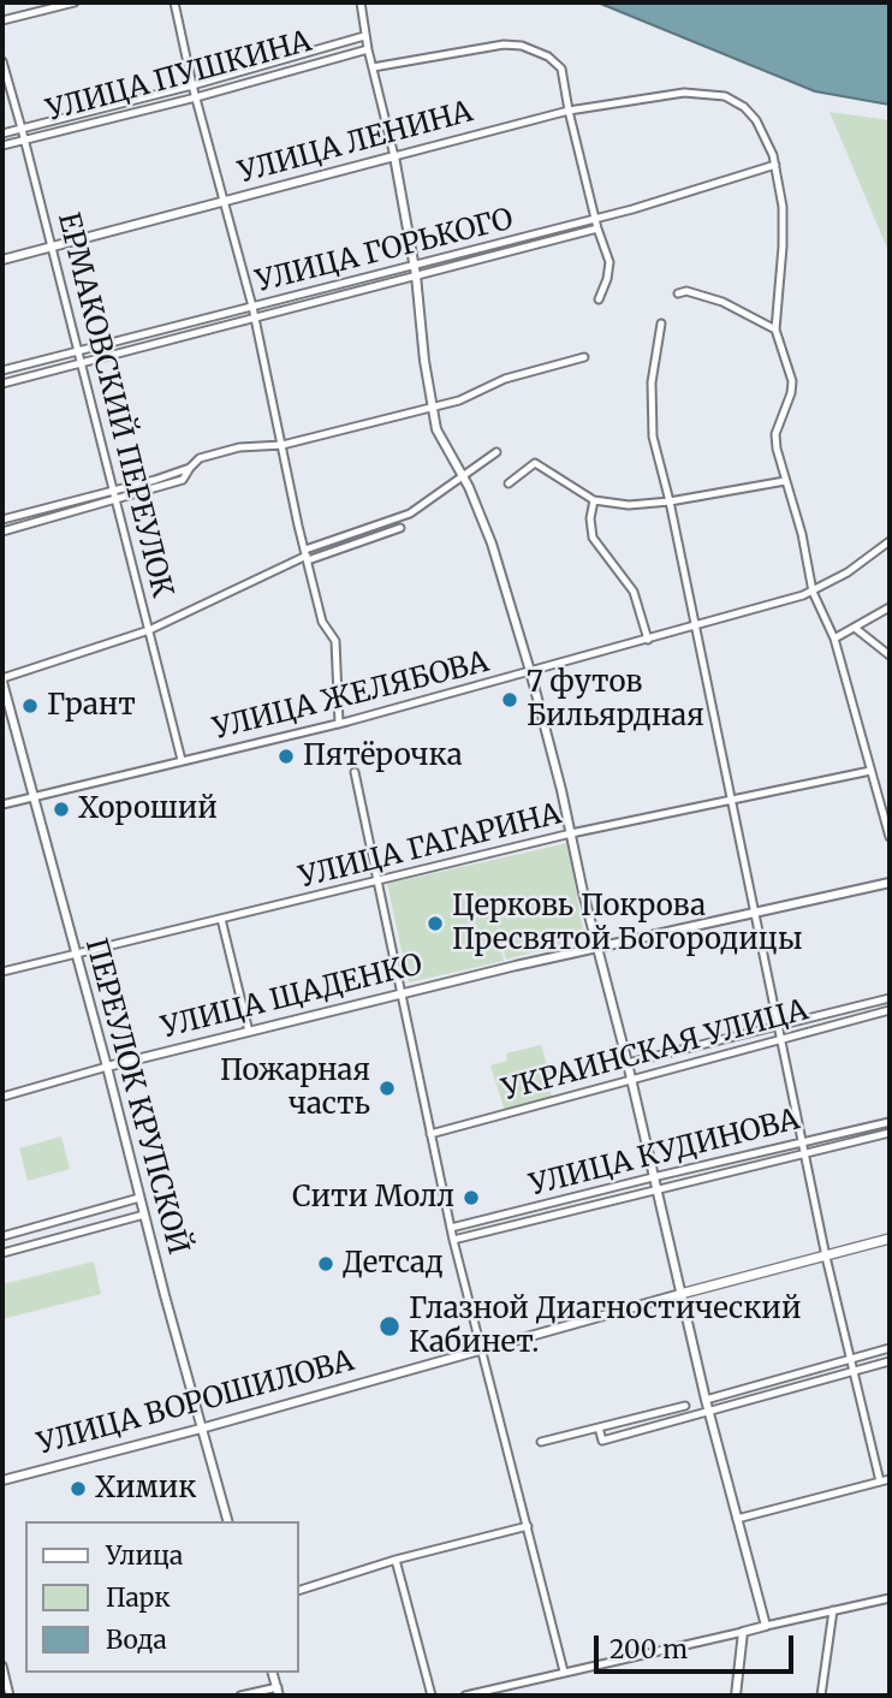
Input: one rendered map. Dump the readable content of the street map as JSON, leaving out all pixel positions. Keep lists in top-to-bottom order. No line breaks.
{"streets":{"main road":["УЛИЦА ВОРОШИЛОВА"],"street":["УЛИЦА ПУШКИНА","УЛИЦА ЛЕНИНА","УЛИЦА ГОРЬКОГО","ЕРМАКОВСКИЙ ПЕРЕУЛОК","УЛИЦА ЖЕЛЯБОВА","УЛИЦА ГАГАРИНА","УЛИЦА ЩАДЕНКО","УКРАИНСКАЯ УЛИЦА","ПЕРЕУЛОК КРУПСКОЙ","УЛИЦА КУДИНОВА"]},"crossings":[["УЛИЦА ПУШКИНА","ЕРМАКОВСКИЙ ПЕРЕУЛОК"],["УЛИЦА ЛЕНИНА","УЛИЦА ГОРЬКОГО"],["УЛИЦА ЛЕНИНА","ЕРМАКОВСКИЙ ПЕРЕУЛОК"],["УЛИЦА ГОРЬКОГО","ЕРМАКОВСКИЙ ПЕРЕУЛОК"],["ЕРМАКОВСКИЙ ПЕРЕУЛОК","УЛИЦА ЖЕЛЯБОВА"],["УЛИЦА ЖЕЛЯБОВА","ПЕРЕУЛОК КРУПСКОЙ"],["УЛИЦА ГАГАРИНА","ПЕРЕУЛОК КРУПСКОЙ"],["УЛИЦА ЩАДЕНКО","ПЕРЕУЛОК КРУПСКОЙ"],["ПЕРЕУЛОК КРУПСКОЙ","УЛИЦА ВОРОШИЛОВА"]],"places":["7 футов Бильярдная","Грант","Пятёрочка","Хороший","Церковь Покрова Пресвятой Богородицы","Пожарная часть","Сити Молл","Детсад","Глазной Диагностический Кабинет.","Химик"],"legend":["Улица","Парк","Вода"],"scale_bar":"200 m"}
